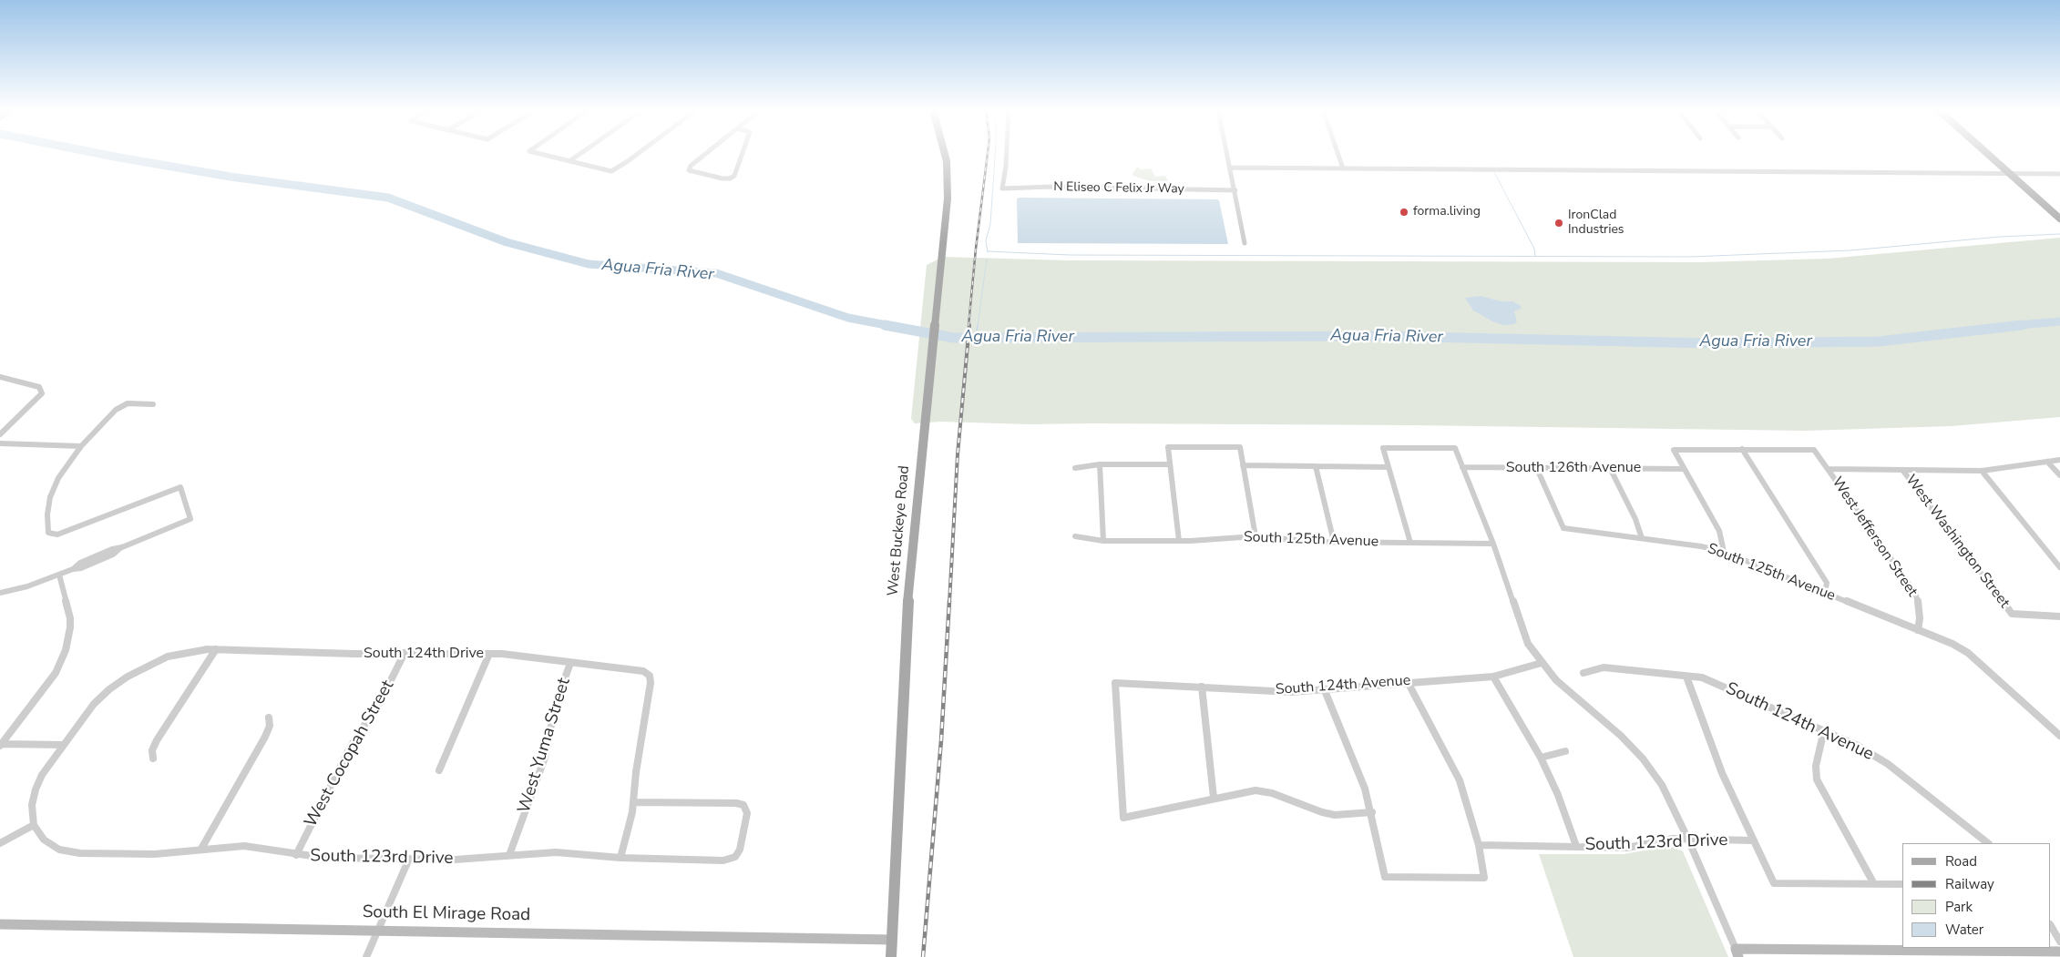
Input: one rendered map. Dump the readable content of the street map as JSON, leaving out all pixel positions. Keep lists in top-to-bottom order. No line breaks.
{"streets":{"main road":["West Buckeye Road","South El Mirage Road"],"street":["N Eliseo C Felix Jr Way","South 126th Avenue","West Jefferson Street","South 125th Avenue","West Washington Street","South 124th Drive","South 124th Avenue","West Yuma Street","West Cocopah Street","South 123rd Drive"]},"crossings":[["South 126th Avenue","South 125th Avenue"],["West Buckeye Road","South El Mirage Road"],["West Jefferson Street","South 125th Avenue"],["South 124th Drive","West Yuma Street"],["South 124th Drive","West Cocopah Street"],["South 124th Drive","South 123rd Drive"],["West Yuma Street","South 123rd Drive"],["West Cocopah Street","South 123rd Drive"]],"water":["Agua Fria River"],"places":["forma.living","IronClad Industries"],"legend":["Road","Railway","Park","Water"]}
